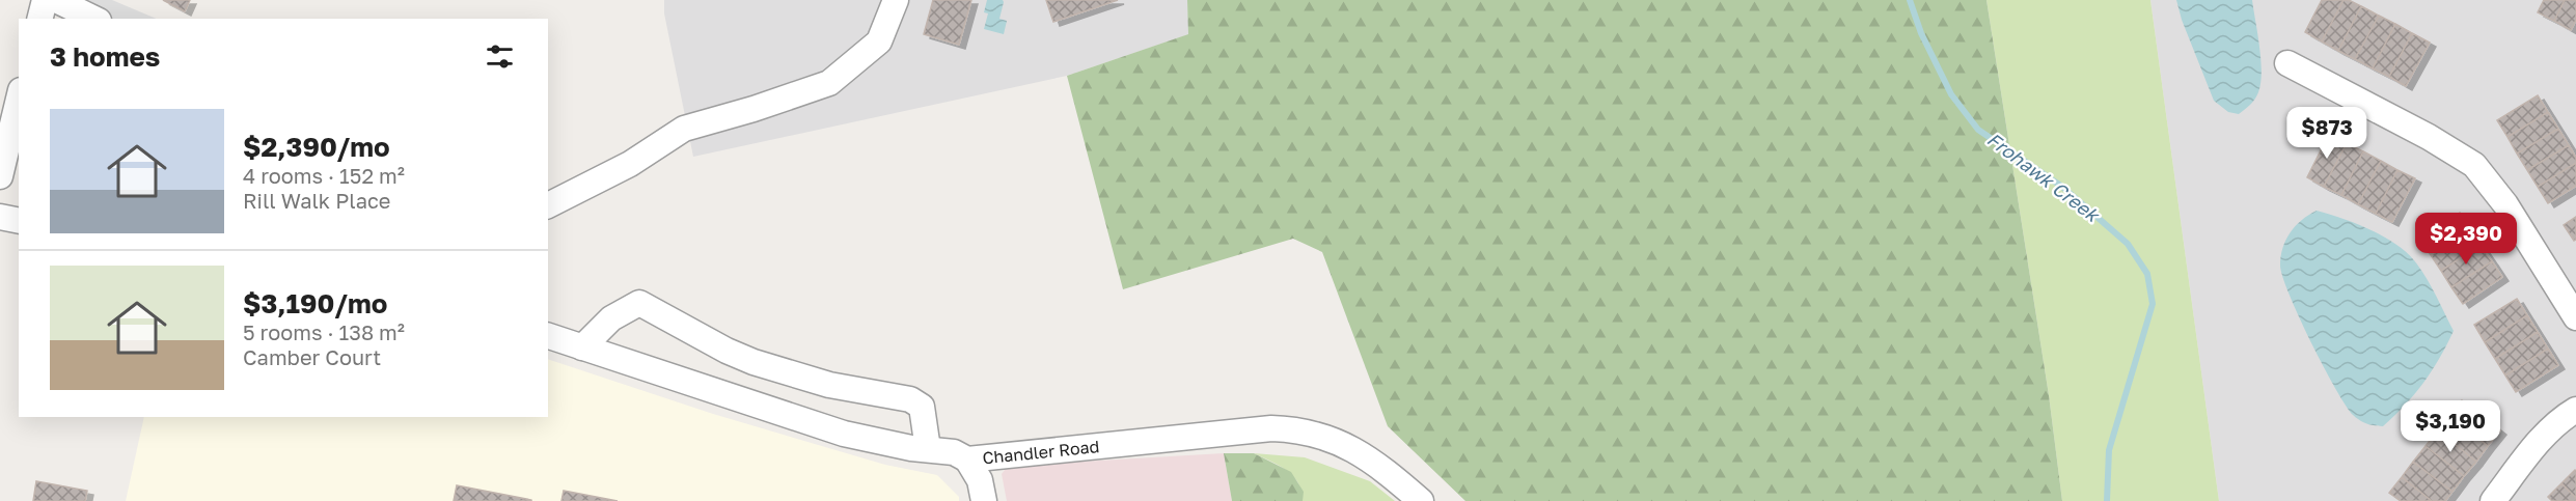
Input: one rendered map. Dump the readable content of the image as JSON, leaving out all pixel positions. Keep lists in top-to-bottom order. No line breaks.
{"streets":{"street":["Chandler Road"]},"water":["Frohawk Creek"],"page":{"heading":"3 homes","list":[{"name":"$2,390/mo","note":"4 rooms · 152 m² · Rill Walk Place"},{"name":"$3,190/mo","note":"5 rooms · 138 m² · Camber Court"}],"price":["$873","$2,390","$3,190"]}}
